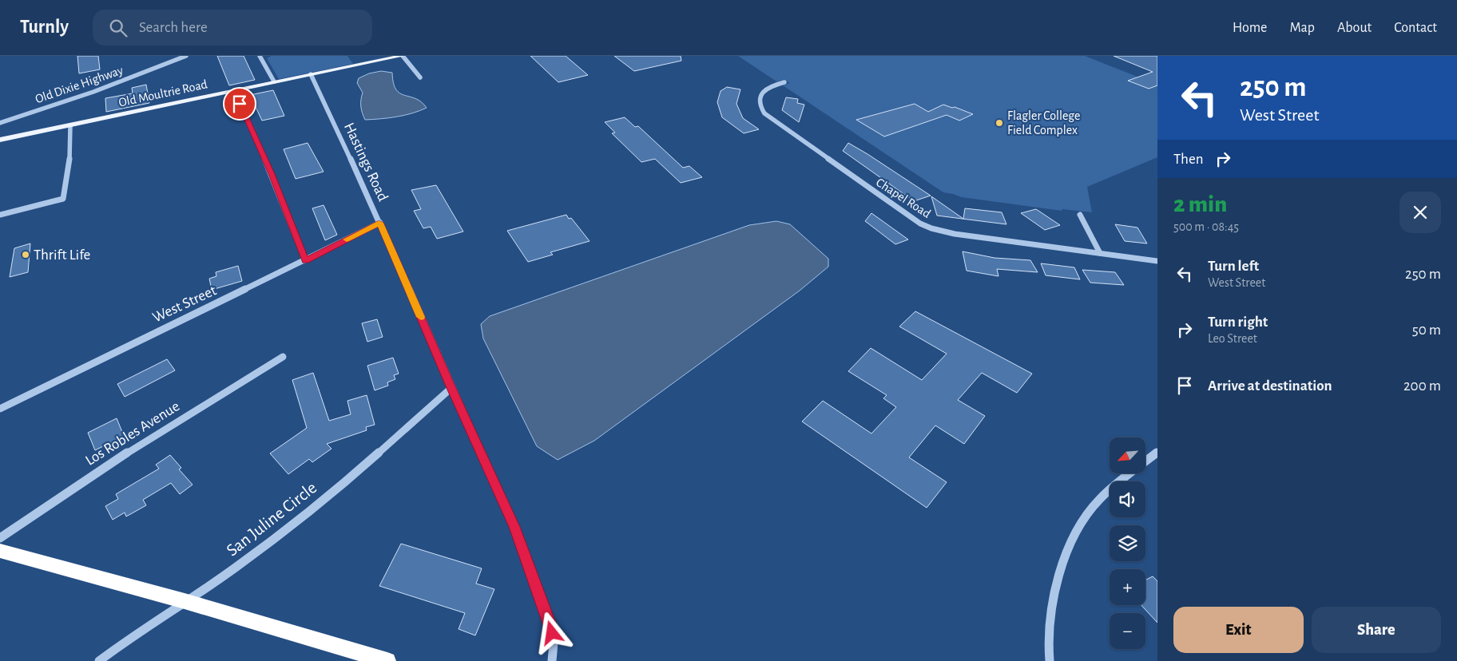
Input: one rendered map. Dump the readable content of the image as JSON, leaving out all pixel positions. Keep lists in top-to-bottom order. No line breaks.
{"streets":{"main road":["Old Moultrie Road"],"street":["Old Dixie Highway","Hastings Road","Chapel Road","West Street","Los Robles Avenue","San Juline Circle"]},"crossings":[["Old Moultrie Road","Hastings Road"],["Hastings Road","West Street"],["Hastings Road","San Juline Circle"]],"places":["Flagler College Field Complex","Thrift Life"],"north":"bottom left","page":{"header":"Turnly","search":"Search here","nav":["Home","Map","About","Contact"],"turn":["250 m","West Street"],"then":"Then","heading":["2 min","500 m · 08:45"],"list":[{"name":"Turn left","note":"West Street","value":"250 m"},{"name":"Turn right","note":"Leo Street","value":"50 m"},{"name":"Arrive at destination","value":"200 m"}],"map_buttons":["+","−"],"buttons":["Exit","Share"]}}
